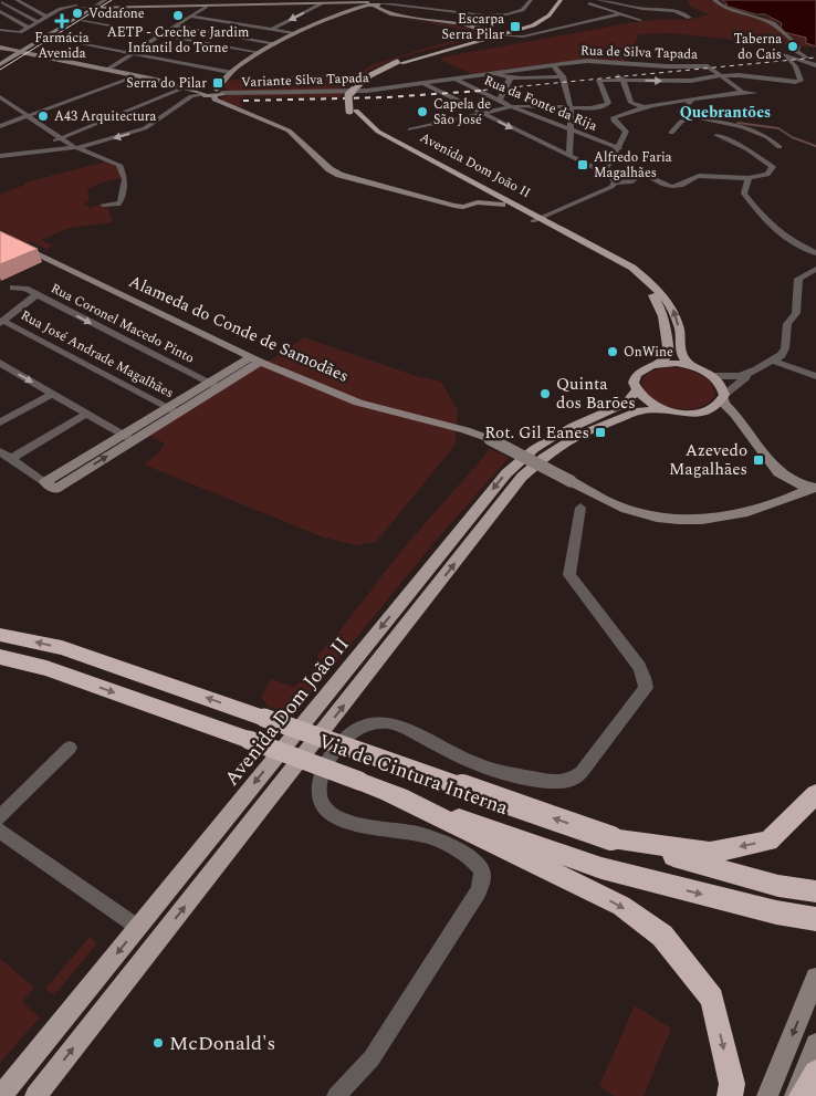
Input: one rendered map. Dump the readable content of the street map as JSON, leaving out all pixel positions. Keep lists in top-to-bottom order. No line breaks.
{"streets":{"highway":["Via de Cintura Interna"],"main road":["Avenida Dom João II"],"street":["Rua de Silva Tapada","Variante Silva Tapada","Rua da Fonte da Rija","Rua Coronel Macedo Pinto","Alameda do Conde de Samodães","Rua José Andrade Magalhães"]},"crossings":[["Rua de Silva Tapada","Variante Silva Tapada"],["Rua de Silva Tapada","Rua da Fonte da Rija"],["Variante Silva Tapada","Rua da Fonte da Rija"]],"districts":["Quebrantões"],"places":{"other":["Vodafone","AETP - Creche e Jardim Infantil do Torne","Taberna do Cais","Capela de São José","A43 Arquitectura","OnWine","Quinta dos Barões","McDonald's"],"health":["Farmácia Avenida"],"transit":["Escarpa Serra Pilar","Serra do Pilar","Alfredo Faria Magalhães","Rot. Gil Eanes","Azevedo Magalhães"]}}
